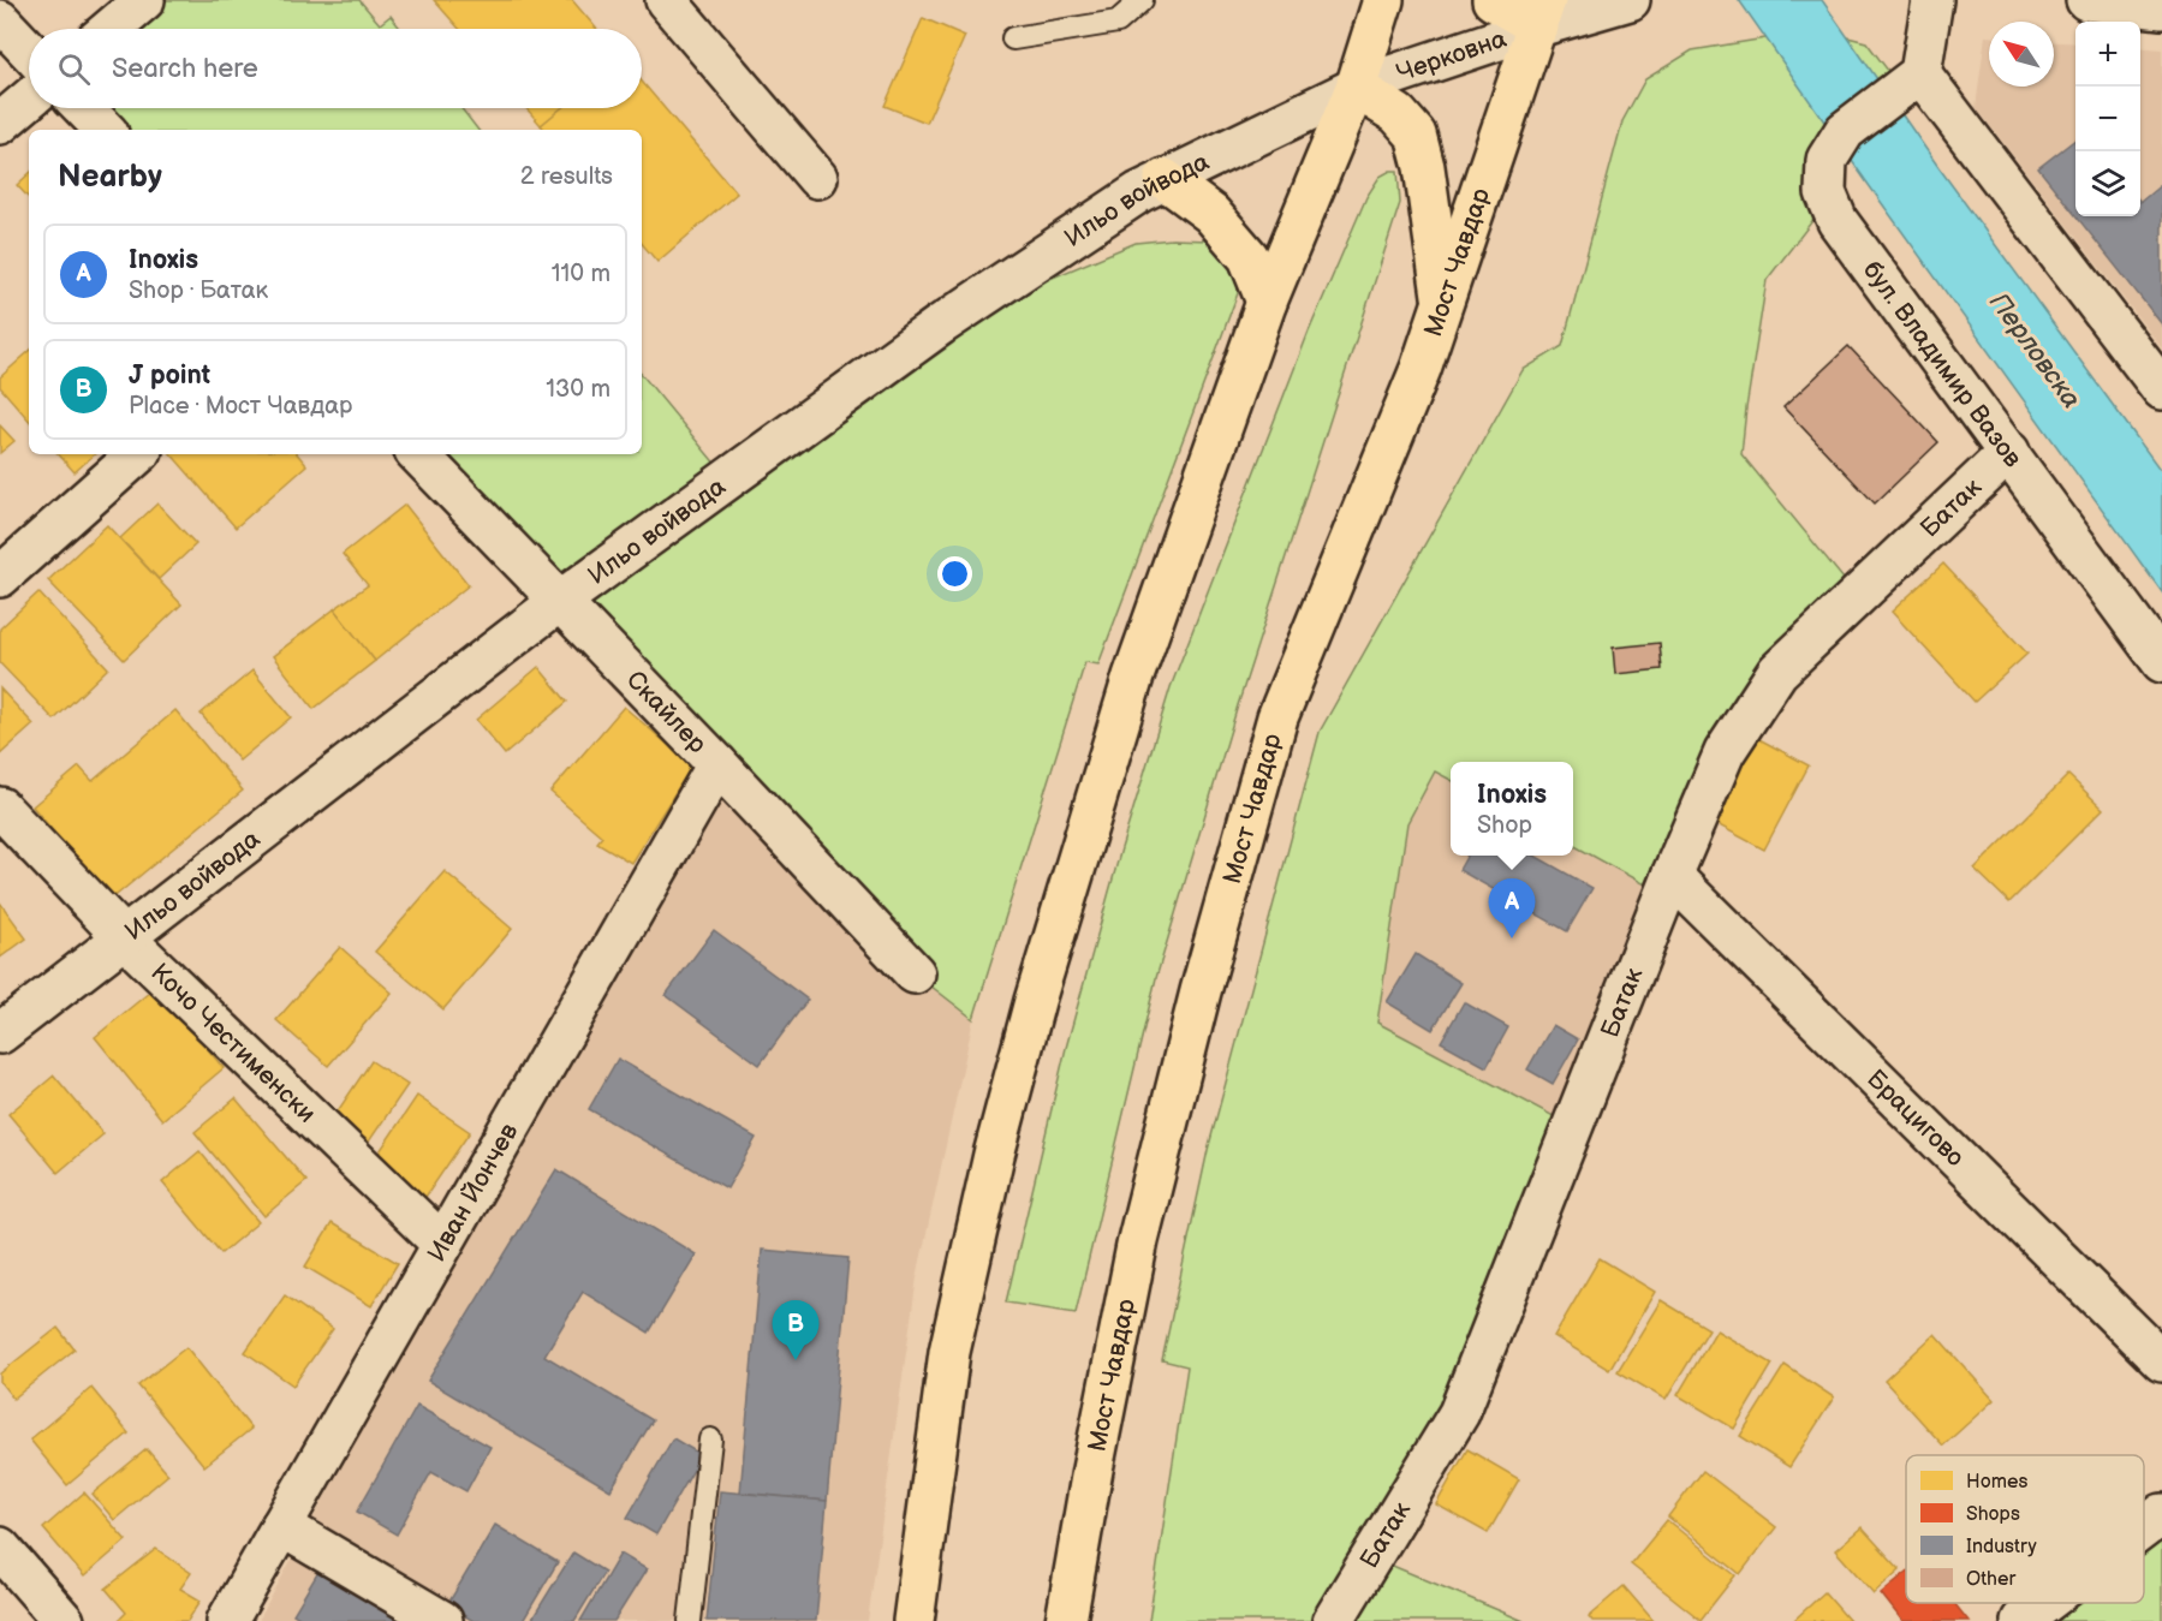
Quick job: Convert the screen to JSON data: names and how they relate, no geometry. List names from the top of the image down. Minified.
{"streets":{"main road":["Мост Чавдар"],"street":["Черковна","Ильо войвода","бул. Владимир Вазов","Батак","Скайлер","Кочо Честименски","Брацигово","Иван Йончев"]},"crossings":[["Черковна","Ильо войвода"],["Черковна","Мост Чавдар"],["Ильо войвода","Скайлер"],["Ильо войвода","Кочо Честименски"],["бул. Владимир Вазов","Батак"],["Батак","Брацигово"],["Скайлер","Иван Йончев"],["Кочо Честименски","Иван Йончев"]],"water":["Перловска"],"legend":["Homes","Shops","Industry","Other"],"north":"top left","page":{"map_buttons":["+","−"],"search":"Search here","heading":["Nearby","2 results"],"list":[{"mark":"A","name":"Inoxis","note":"Shop · Батак","value":"110 m"},{"mark":"B","name":"J point","note":"Place · Мост Чавдар","value":"130 m"}],"popup":["Inoxis","Shop"],"pins":["A","B"]}}
